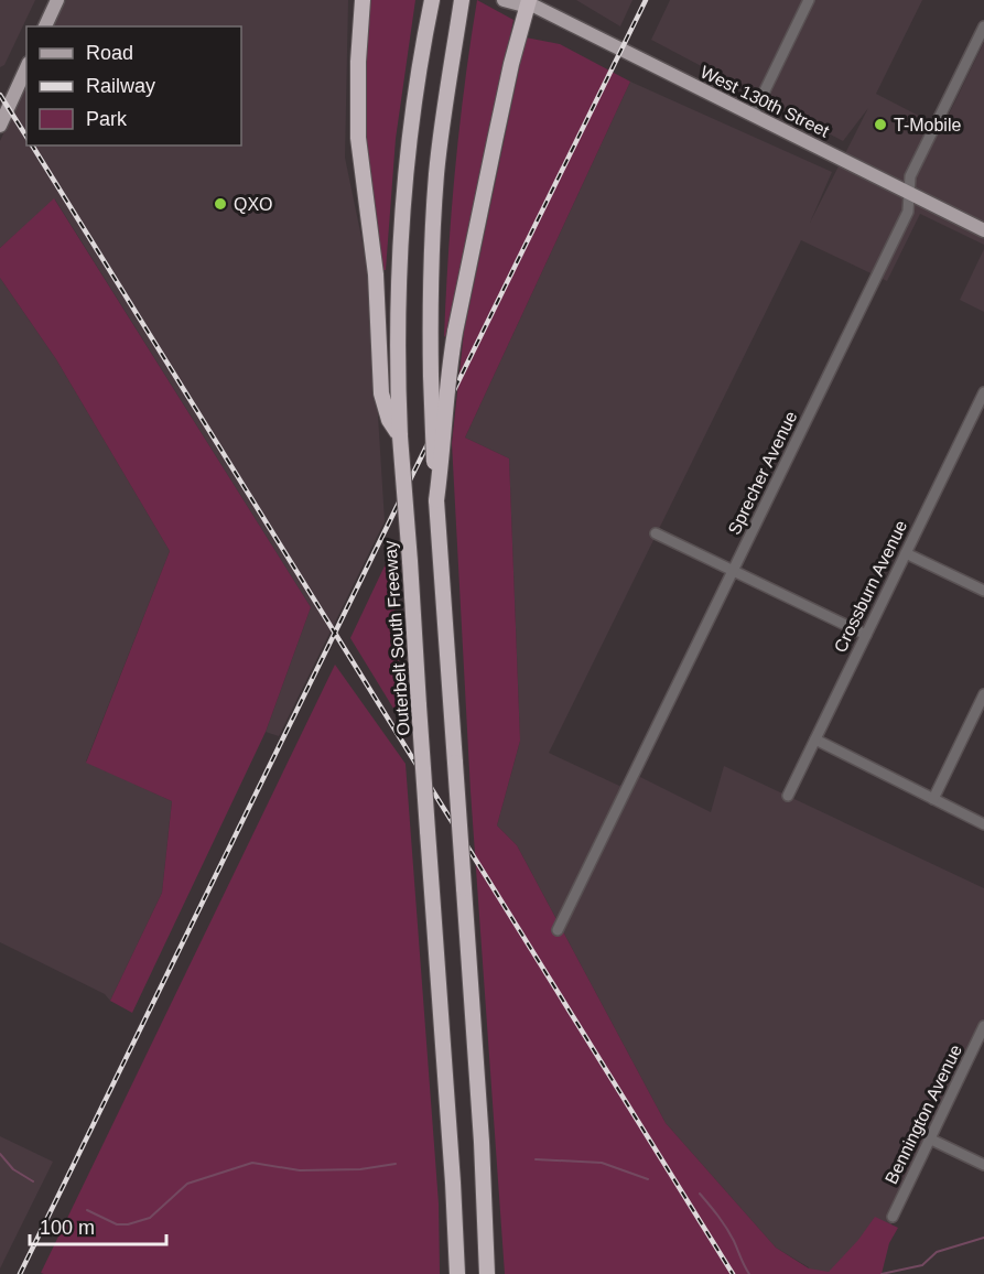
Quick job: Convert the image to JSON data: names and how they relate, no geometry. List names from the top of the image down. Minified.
{"streets":{"highway":["Outerbelt South Freeway"],"main road":["West 130th Street"],"street":["Sprecher Avenue","Crossburn Avenue","Bennington Avenue"]},"crossings":[["West 130th Street","Sprecher Avenue"]],"places":["T-Mobile","QXO"],"legend":["Road","Railway","Park"],"scale_bar":"100 m"}
